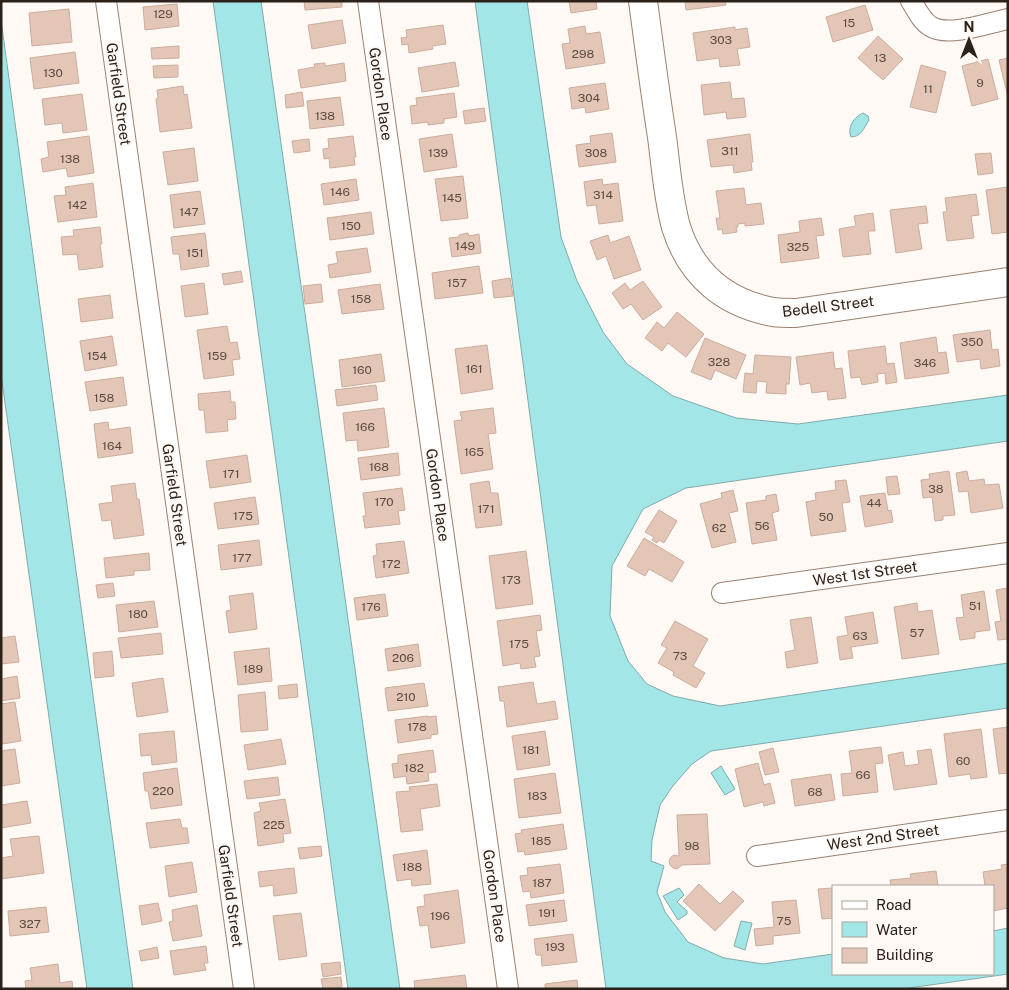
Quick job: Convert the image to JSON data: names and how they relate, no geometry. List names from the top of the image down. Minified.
{"streets":{"street":["Garfield Street","Gordon Place","Bedell Street","West 1st Street","West 2nd Street"]},"house_numbers":["129","15","303","298","13","130","9","11","304","138","311","139","308","138","146","314","145","142","147","150","149","325","151","157","158","350","154","159","328","346","161","160","158","166","164","165","168","171","38","170","44","171","175","50","56","62","177","172","173","51","176","180","57","63","175","73","206","189","210","178","181","60","182","66","220","68","183","225","185","98","188","187","191","196","75","327","193"],"legend":["Road","Water","Building"],"north":"top"}
